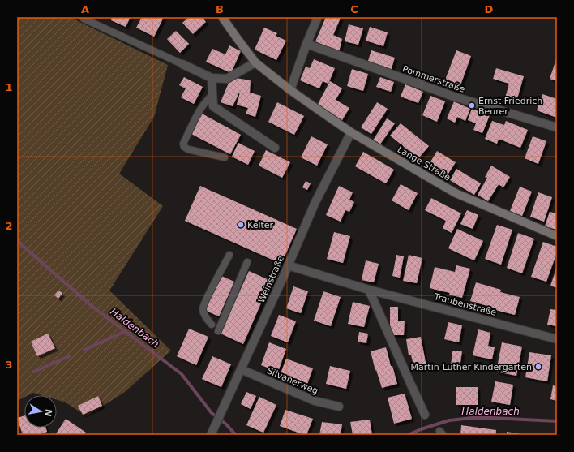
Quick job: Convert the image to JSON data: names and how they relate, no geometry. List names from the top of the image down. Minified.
{"streets":{"main road":["Lange Straße"],"street":["Pommerstraße","Weinstraße","Traubenstraße","Silvanerweg"]},"crossings":[["Lange Straße","Weinstraße"],["Weinstraße","Traubenstraße"],["Weinstraße","Silvanerweg"]],"water":["Haldenbach"],"places":["Ernst Friedrich Beurer","Kelter","Martin-Luther-Kindergarten"],"north":"right","grid":{"columns":["A","B","C","D"],"rows":["1","2","3"]}}
